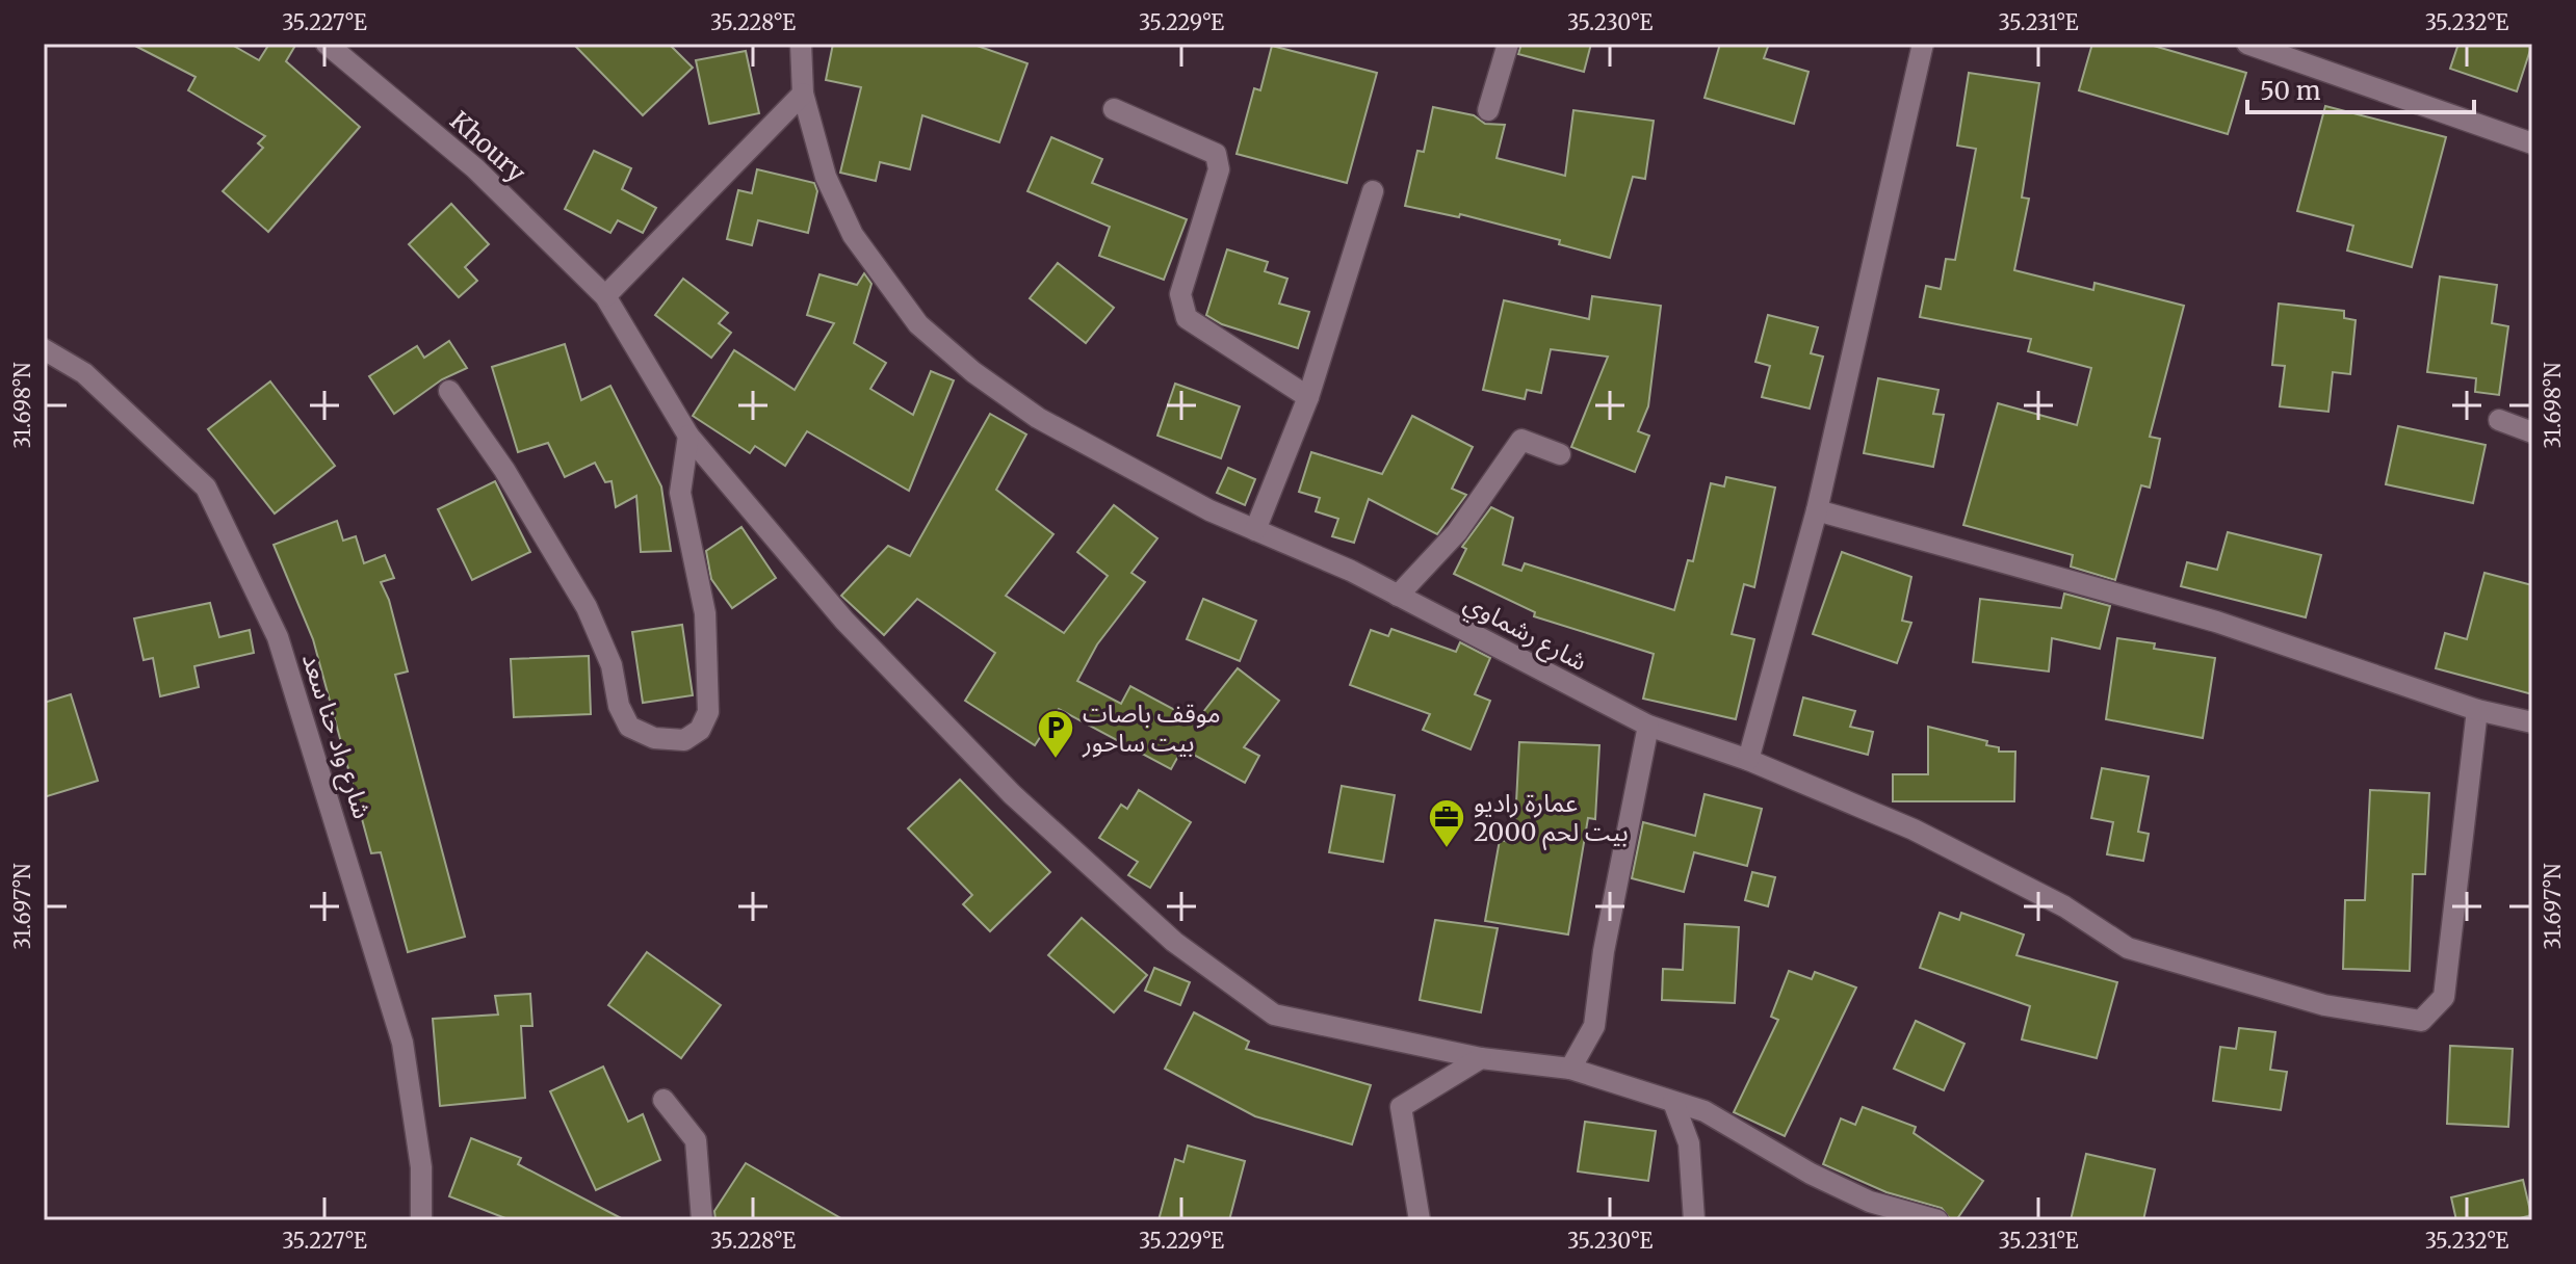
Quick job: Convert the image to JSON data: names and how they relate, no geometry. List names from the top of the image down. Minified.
{"streets":{"street":["Khoury","شارع رشماوي","شارع واد حنا سعد"]},"places":{"parking":["موقف باصات بيت ساحور"],"office":["عمارة راديو بيت لحم 2000"]},"scale_bar":"50 m","coordinates":["35.227°E","35.228°E","35.229°E","35.230°E","35.231°E","35.232°E","31.698°N","31.697°N"]}
